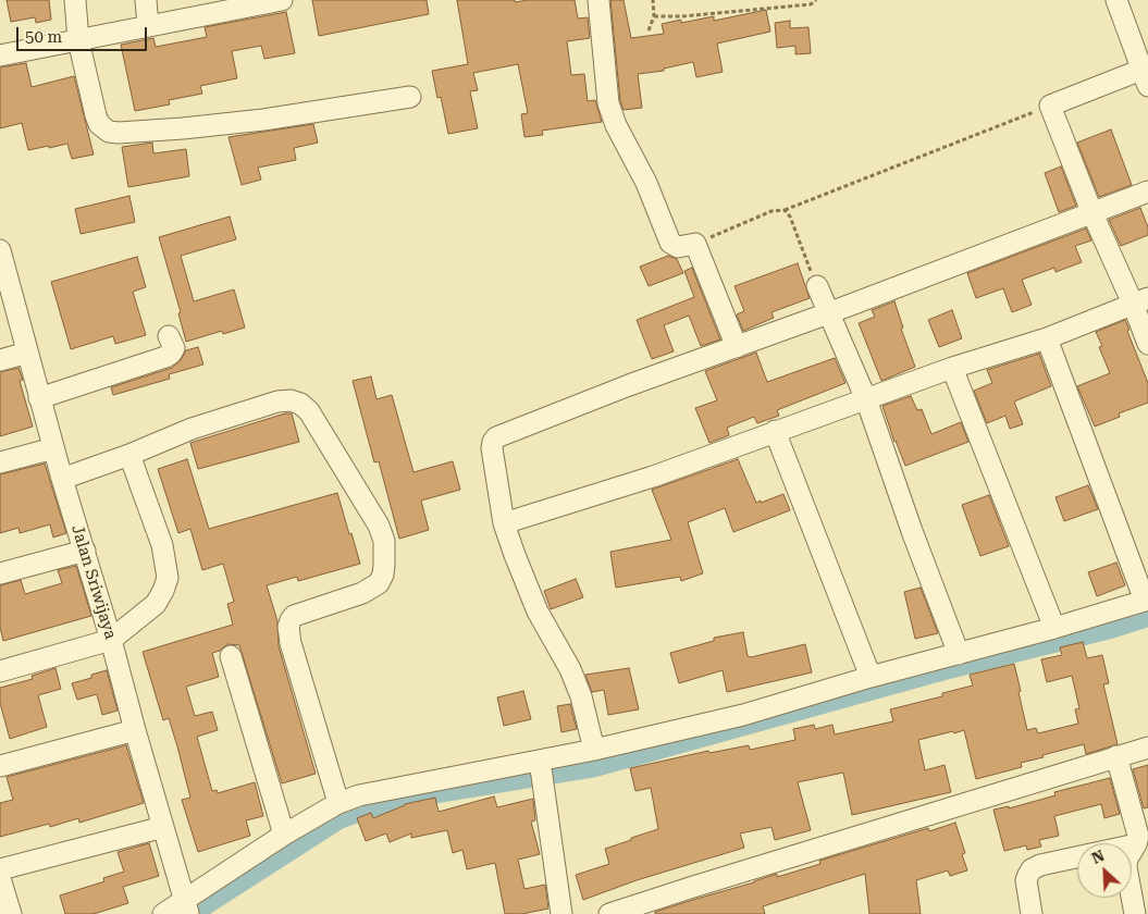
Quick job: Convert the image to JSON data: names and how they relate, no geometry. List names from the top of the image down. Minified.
{"streets":{"street":["Jalan Sriwijaya"]},"scale_bar":"50 m","north":"top left"}
